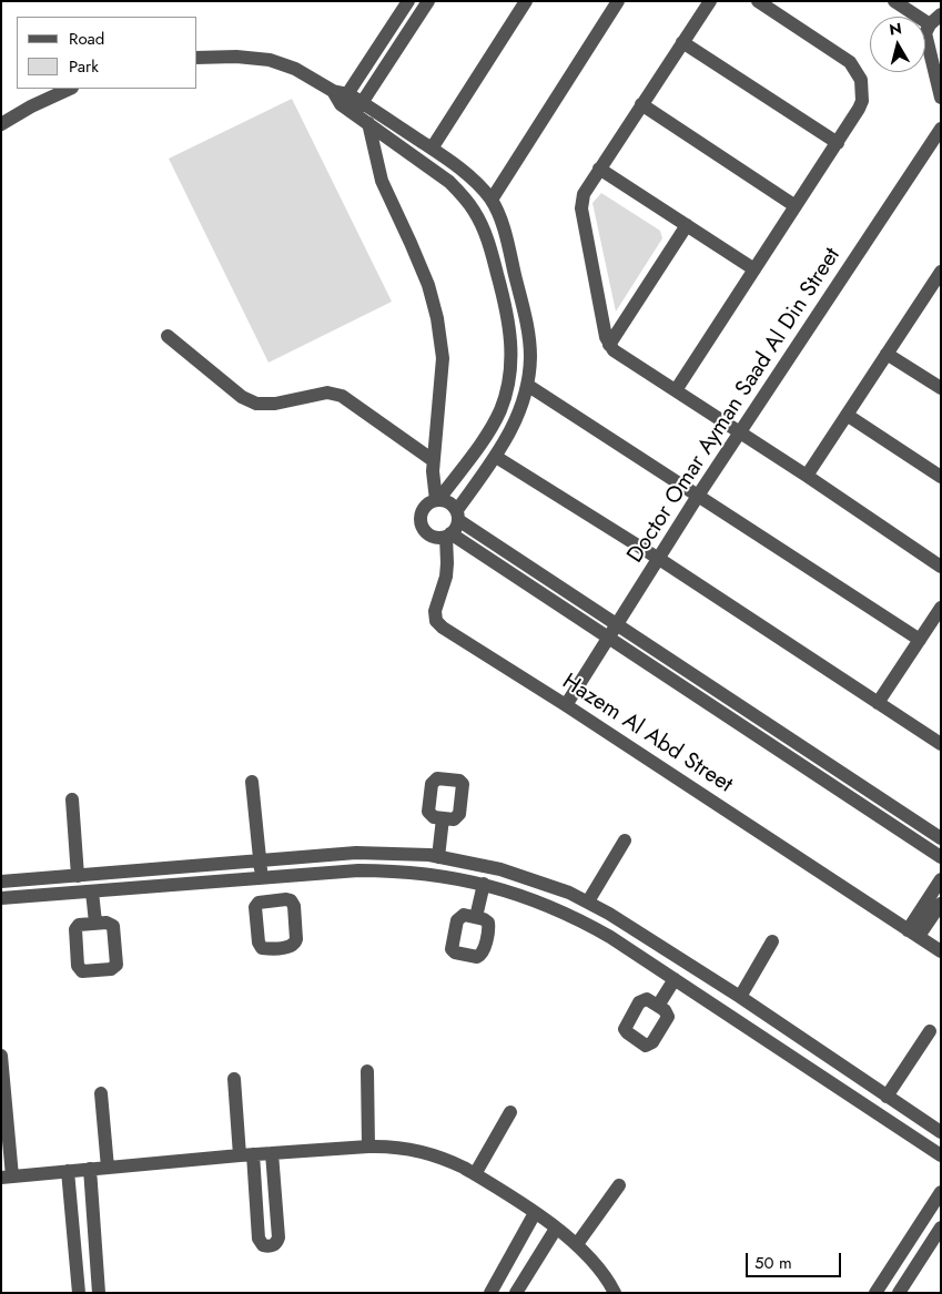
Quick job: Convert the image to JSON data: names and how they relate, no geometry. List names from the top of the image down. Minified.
{"streets":{"street":["Doctor Omar Ayman Saad Al Din Street","Hazem Al Abd Street"]},"crossings":[["Doctor Omar Ayman Saad Al Din Street","Hazem Al Abd Street"]],"legend":["Road","Park"],"scale_bar":"50 m","north":"top"}
